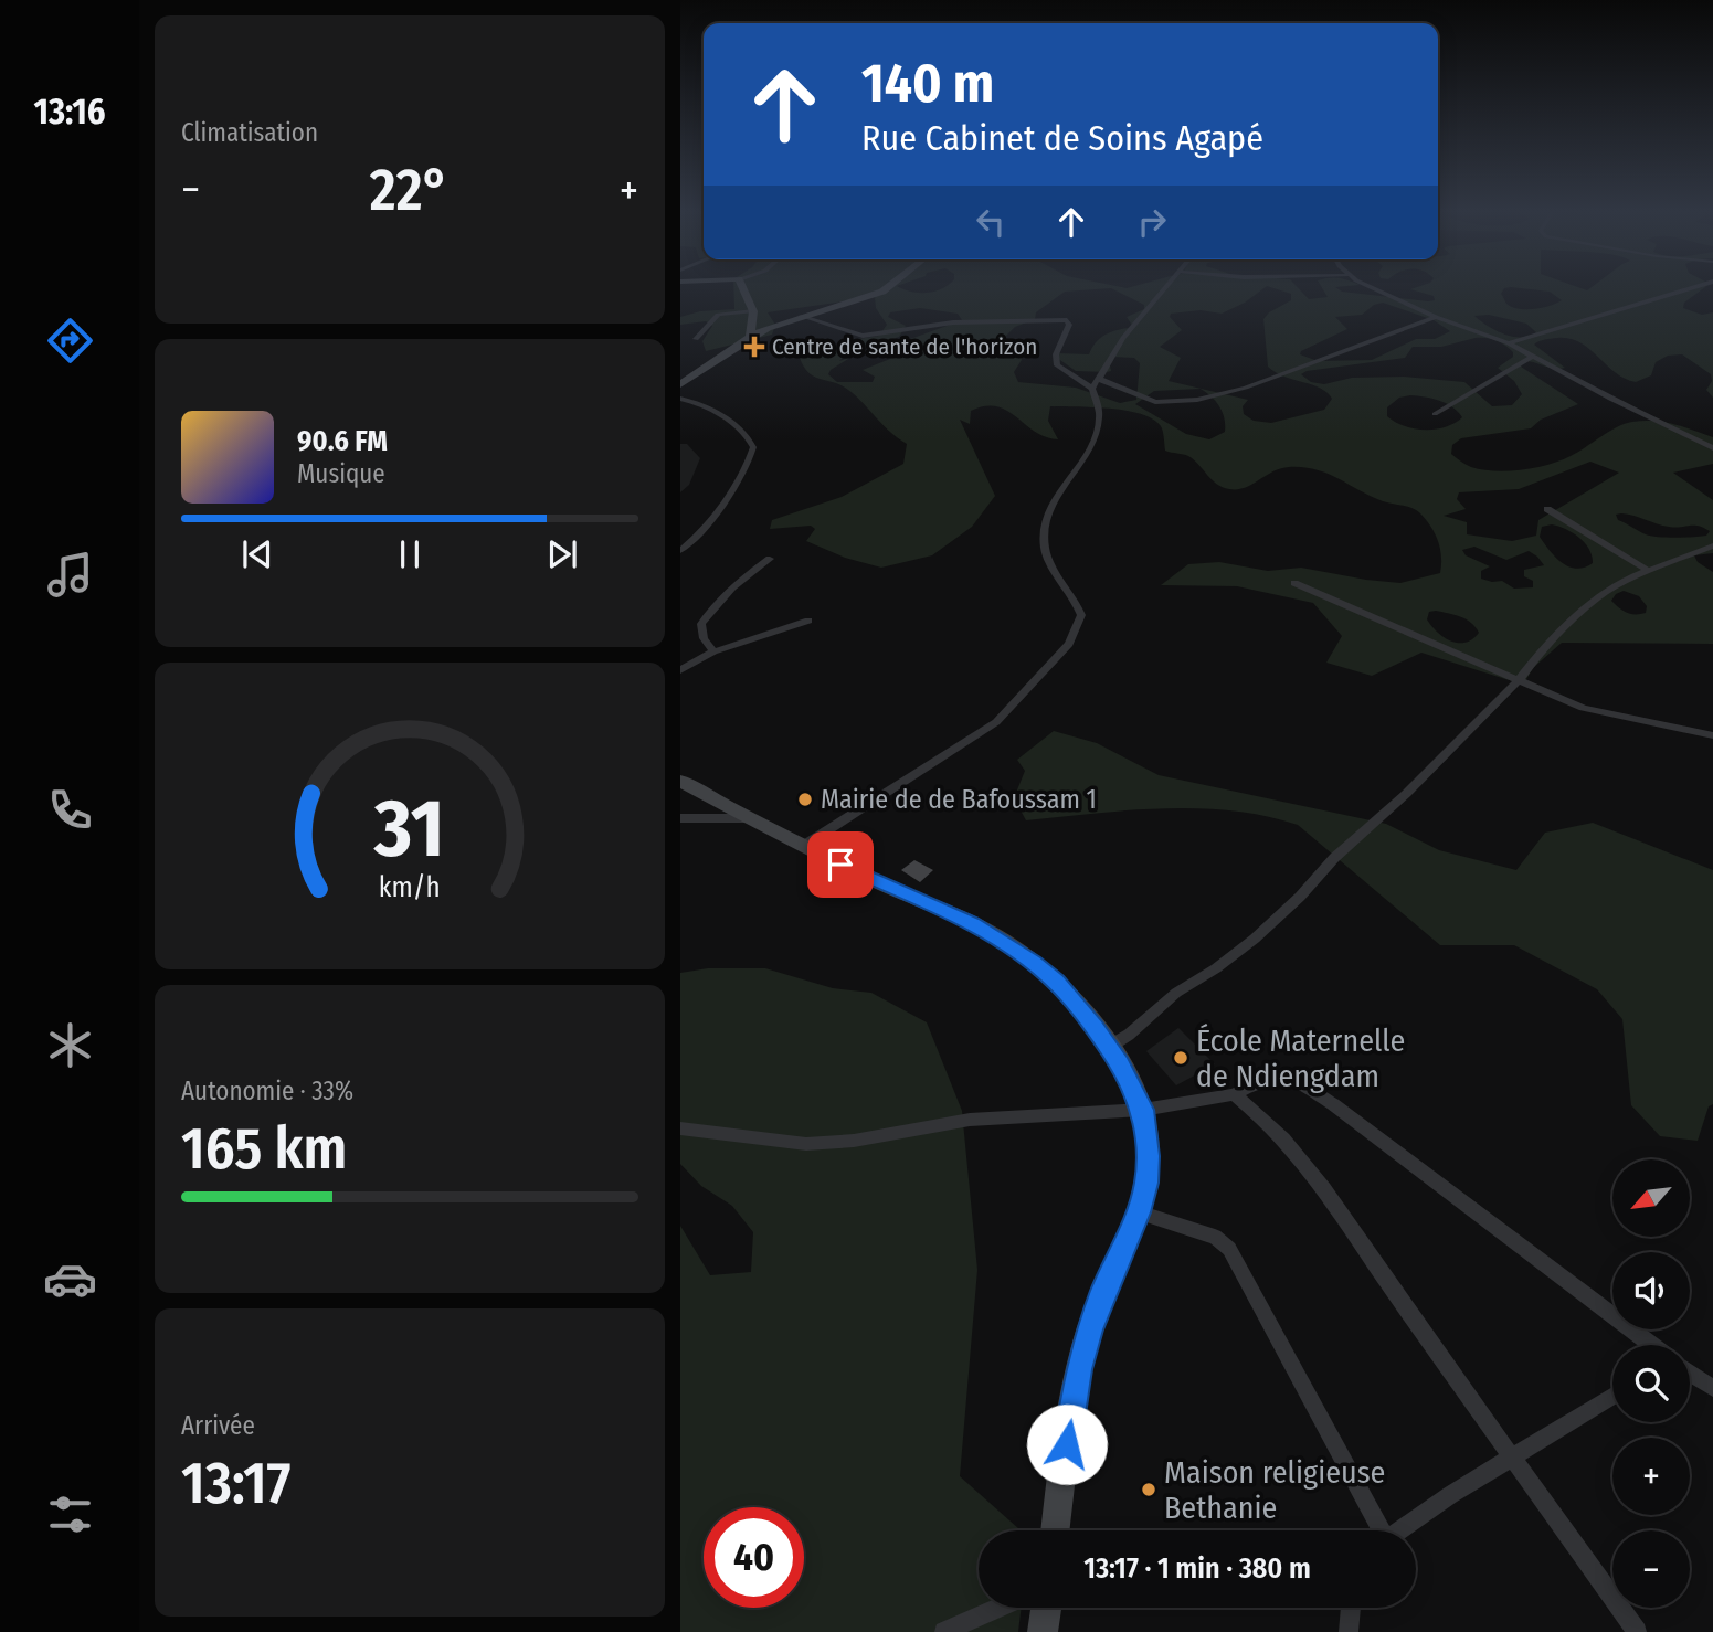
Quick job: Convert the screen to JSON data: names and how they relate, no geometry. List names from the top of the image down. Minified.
{"places":{"health":["Centre de sante de l'horizon"],"other":["Mairie de de Bafoussam 1","École Maternelle de Ndiengdam","Maison religieuse Bethanie"]},"north":"bottom left","page":{"tabs":"13:16","tile":["Climatisation",["Autonomie · 33%","165 km"],["Arrivée","13:17"]],"turn":["140 m","Rue Cabinet de Soins Agapé"],"heat":["−","22°","+"],"song":["90.6 FM","Musique"],"map_buttons":["+","−"],"limit":"40","trip":"13:17 · 1 min · 380 m","gauge":["31","km/h"]}}
